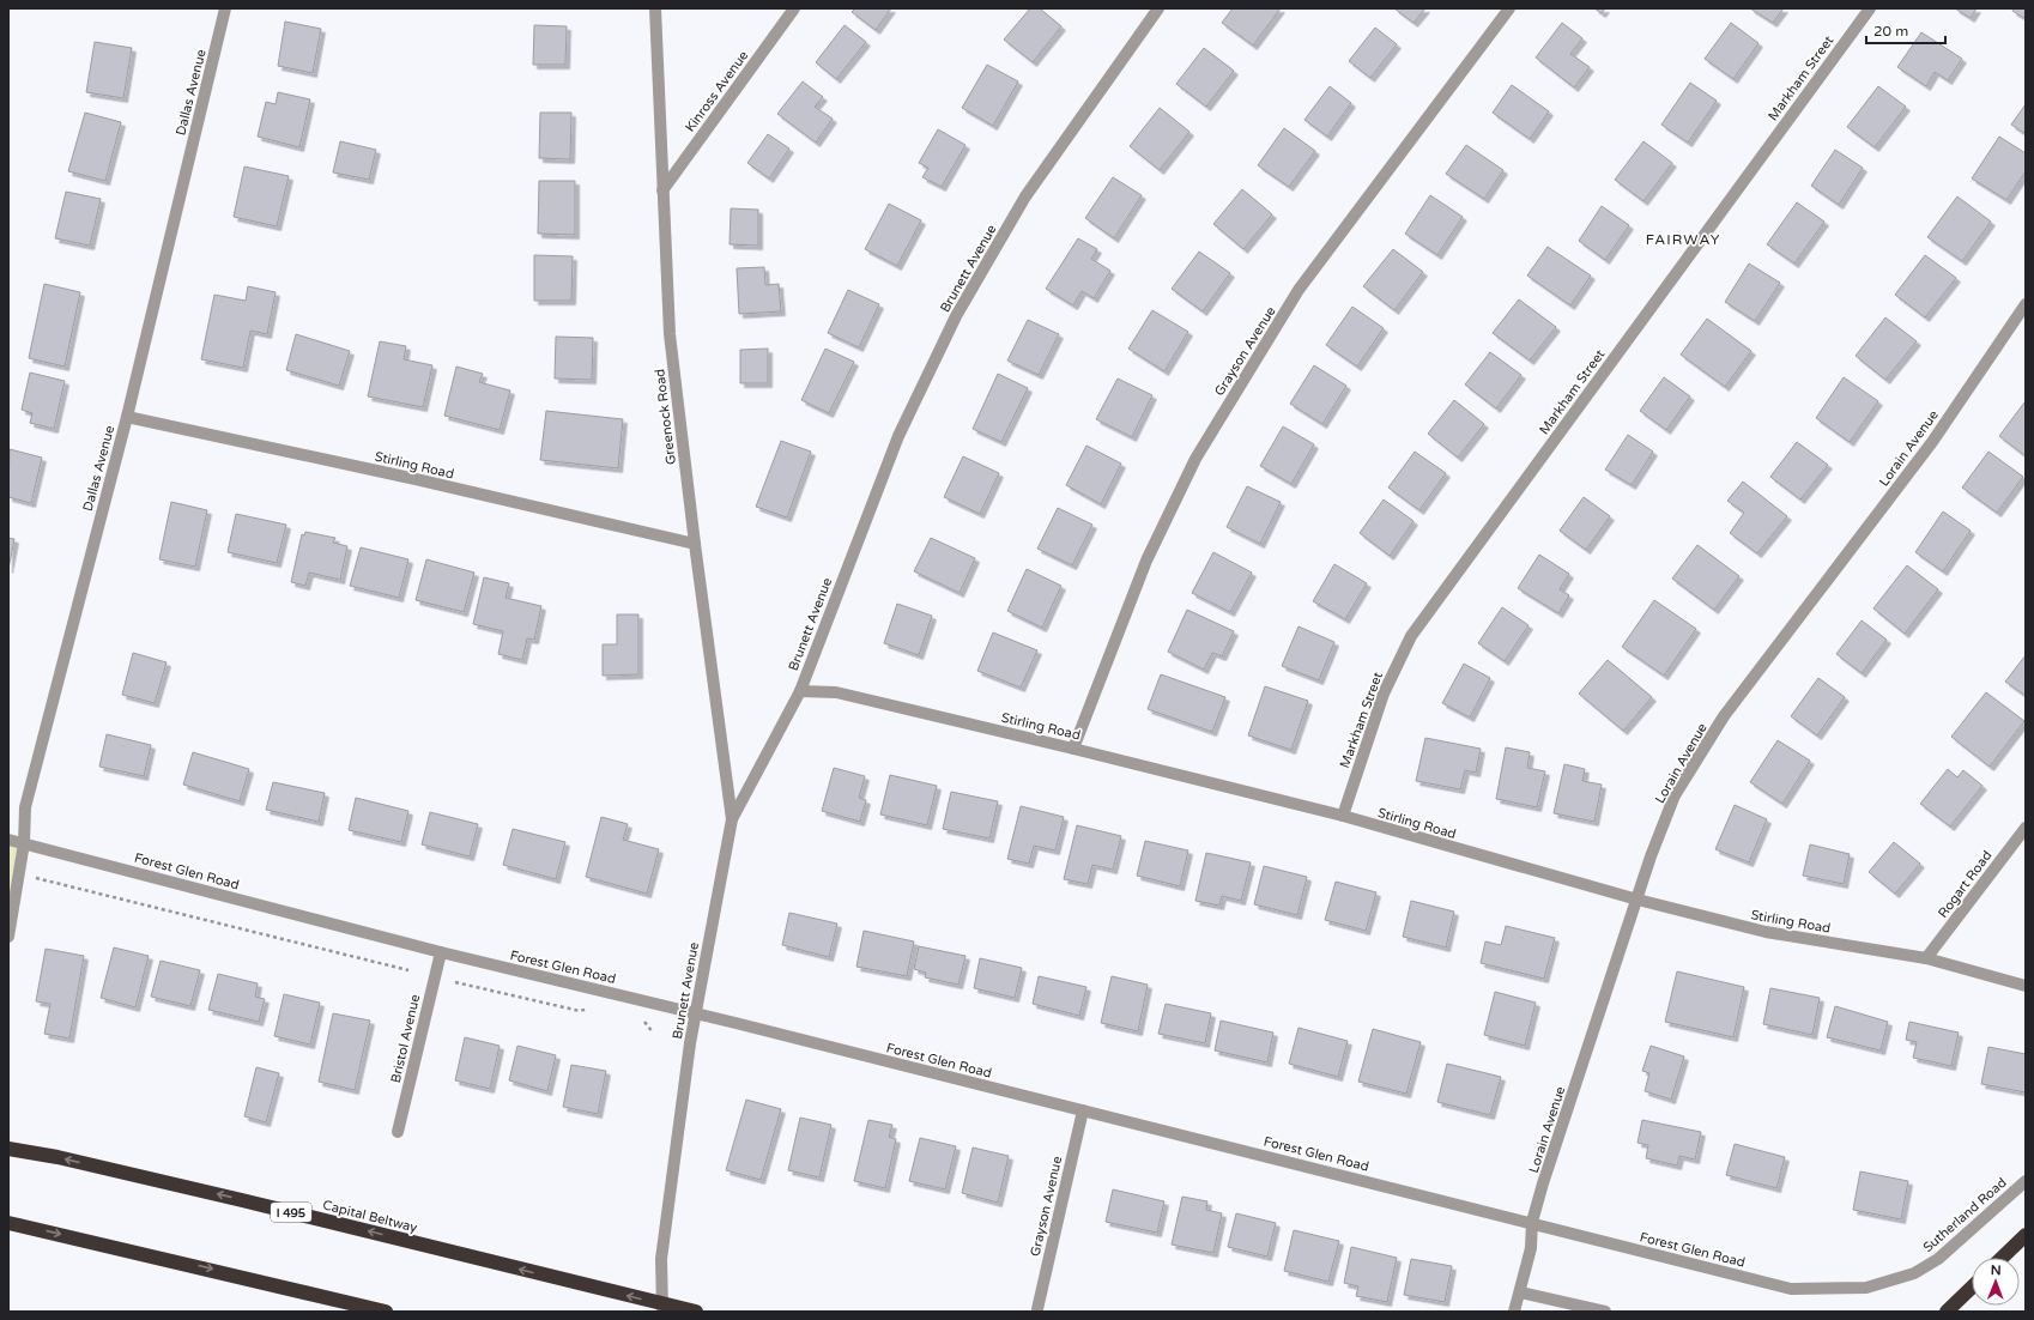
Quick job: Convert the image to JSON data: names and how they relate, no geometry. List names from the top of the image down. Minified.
{"streets":{"highway":["I 495","Capital Beltway"],"street":["Markham Street","Kinross Avenue","Dallas Avenue","Brunett Avenue","Grayson Avenue","Greenock Road","Lorain Avenue","Stirling Road","Forest Glen Road","Rogart Road","Bristol Avenue","Sutherland Road"]},"crossings":[["Markham Street","Stirling Road"],["Kinross Avenue","Greenock Road"],["Dallas Avenue","Stirling Road"],["Dallas Avenue","Forest Glen Road"],["Brunett Avenue","Greenock Road"],["Brunett Avenue","Stirling Road"],["Brunett Avenue","Forest Glen Road"],["Grayson Avenue","Stirling Road"],["Grayson Avenue","Forest Glen Road"],["Greenock Road","Stirling Road"],["Lorain Avenue","Stirling Road"],["Lorain Avenue","Forest Glen Road"],["Stirling Road","Rogart Road"],["Forest Glen Road","Bristol Avenue"],["Forest Glen Road","Sutherland Road"]],"districts":["FAIRWAY"],"scale_bar":"20 m","north":"top"}
